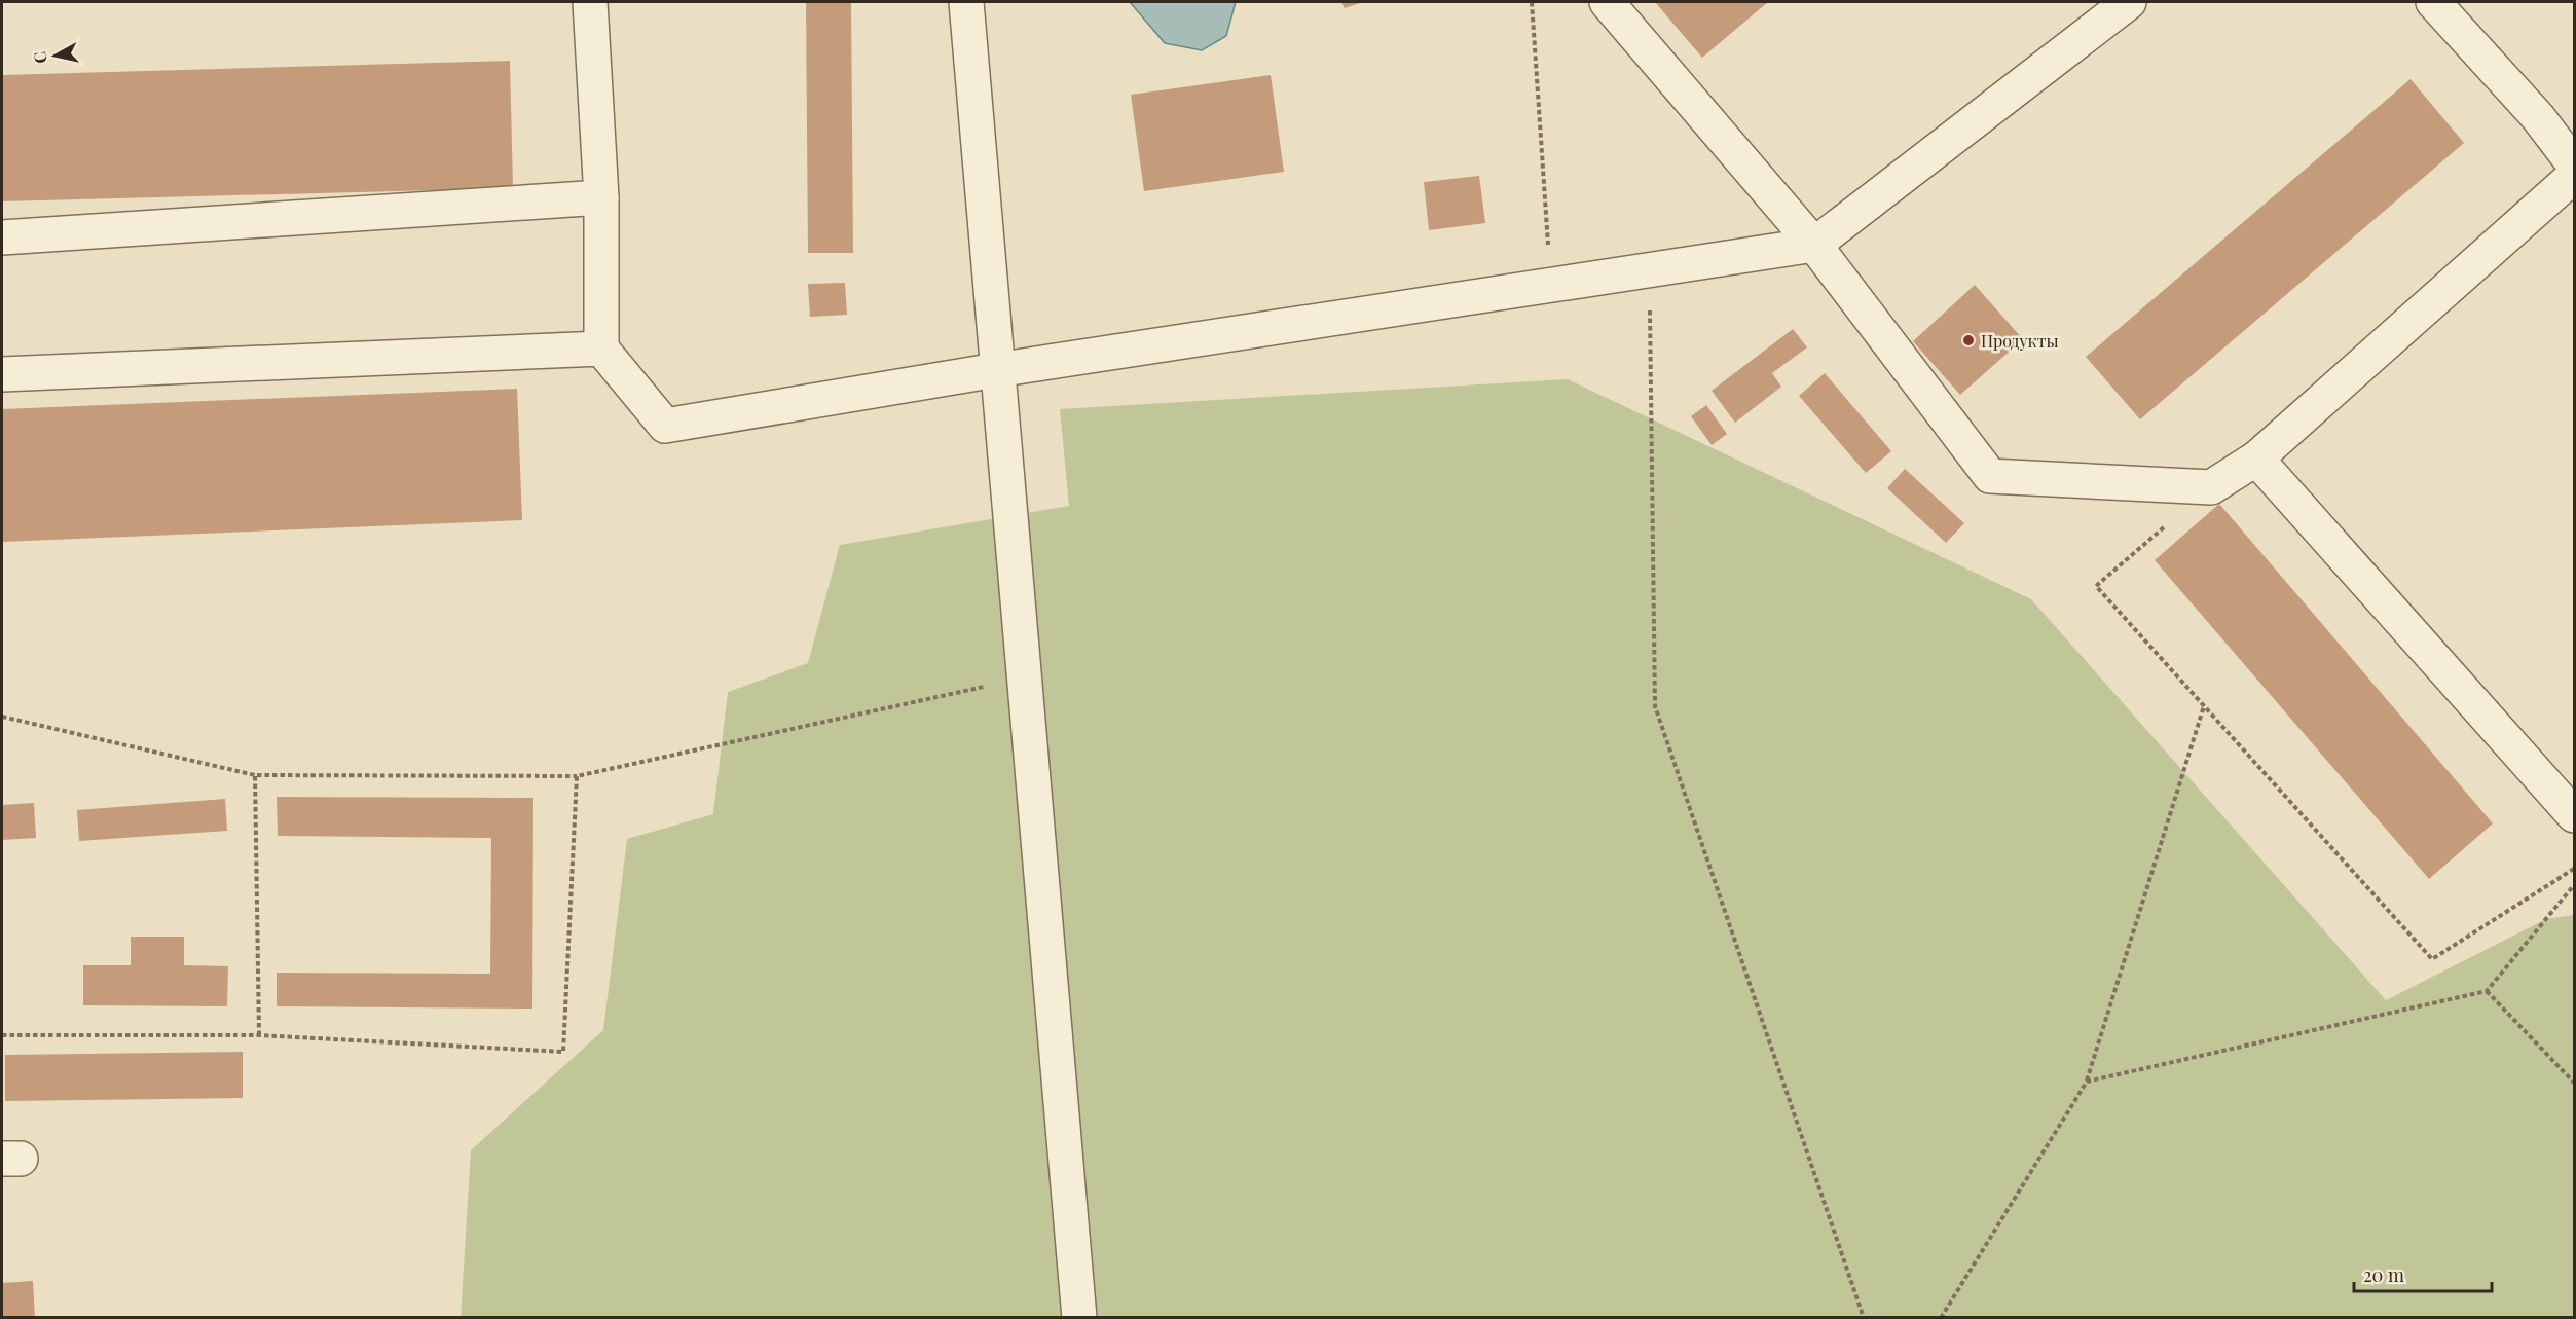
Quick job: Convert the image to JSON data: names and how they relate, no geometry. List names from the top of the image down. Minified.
{"places":["Продукты"],"scale_bar":"20 m","north":"left"}
